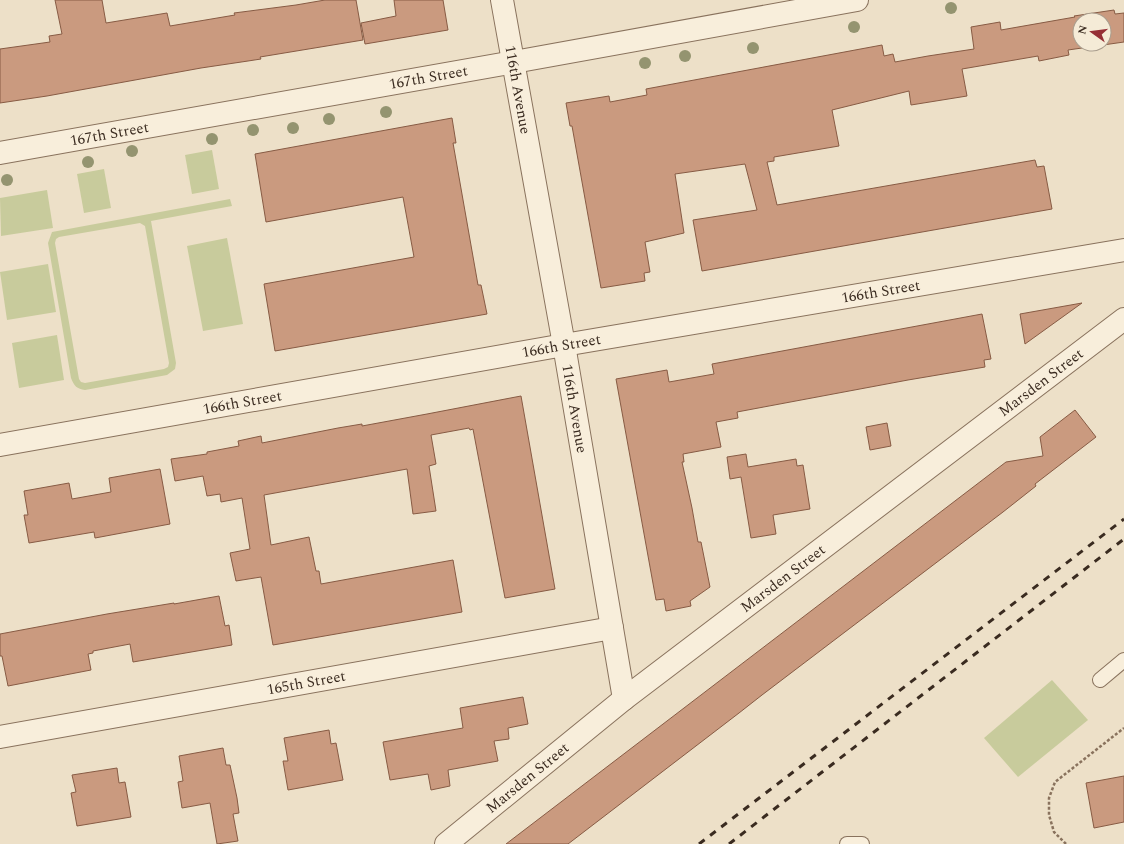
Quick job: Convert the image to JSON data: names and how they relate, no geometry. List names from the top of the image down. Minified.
{"streets":{"street":["167th Street","116th Avenue","166th Street","Marsden Street","165th Street"]},"crossings":[["167th Street","116th Avenue"],["116th Avenue","166th Street"],["116th Avenue","Marsden Street"],["116th Avenue","165th Street"]],"north":"left"}
